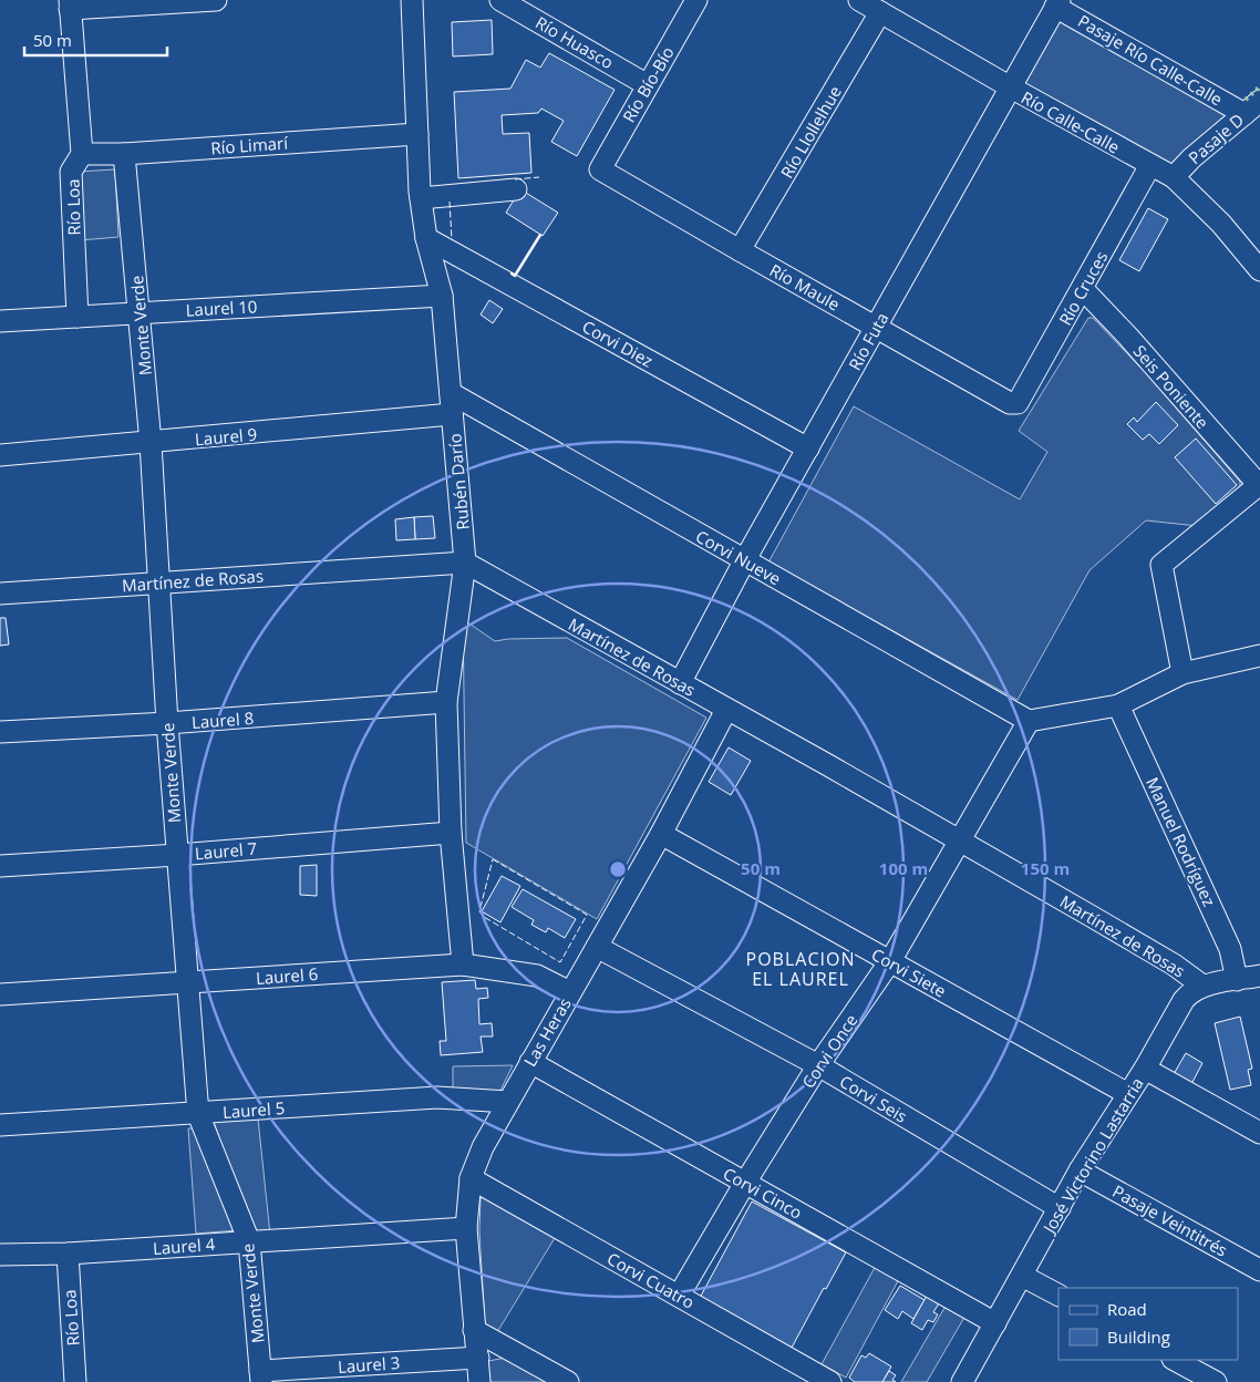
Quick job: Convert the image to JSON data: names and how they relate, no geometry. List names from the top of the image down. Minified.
{"streets":{"street":["Río Huasco","Pasaje Río Calle-Calle","Río Bío-Bío","Río Calle-Calle","Río Llollelhue","Pasaje D","Río Limarí","Río Loa","Río Maule","Río Cruces","Laurel 10","Monte Verde","Río Futa","Corvi Diez","Seis Poniente","Laurel 9","Rubén Darío","Corvi Nueve","Martínez de Rosas","Laurel 8","Manuel Rodríguez","Laurel 7","Corvi Siete","Laurel 6","Las Heras","Corvi Once","Corvi Seis","Laurel 5","José Victorino Lastarria","Corvi Cinco","Pasaje Veintitrés","Laurel 4","Corvi Cuatro","Laurel 3"]},"crossings":[["Río Huasco","Río Bío-Bío"],["Pasaje Río Calle-Calle","Pasaje D"],["Pasaje Río Calle-Calle","Río Futa"],["Río Bío-Bío","Río Maule"],["Río Calle-Calle","Río Llollelhue"],["Río Calle-Calle","Pasaje D"],["Río Calle-Calle","Río Cruces"],["Río Calle-Calle","Río Futa"],["Río Llollelhue","Río Maule"],["Río Limarí","Río Loa"],["Río Limarí","Monte Verde"],["Río Limarí","Rubén Darío"],["Río Loa","Laurel 10"],["Río Loa","Laurel 4"],["Río Maule","Río Cruces"],["Río Maule","Río Futa"],["Río Cruces","Seis Poniente"],["Laurel 10","Monte Verde"],["Laurel 10","Rubén Darío"],["Monte Verde","Laurel 9"],["Monte Verde","Martínez de Rosas"],["Monte Verde","Laurel 8"],["Monte Verde","Laurel 7"],["Monte Verde","Laurel 6"],["Monte Verde","Laurel 5"],["Monte Verde","Laurel 4"],["Monte Verde","Laurel 3"],["Río Futa","Corvi Diez"],["Río Futa","Corvi Nueve"],["Río Futa","Martínez de Rosas"],["Corvi Diez","Rubén Darío"],["Laurel 9","Rubén Darío"],["Rubén Darío","Corvi Nueve"],["Rubén Darío","Martínez de Rosas"],["Rubén Darío","Laurel 8"],["Rubén Darío","Laurel 7"],["Rubén Darío","Laurel 6"],["Corvi Nueve","Corvi Once"],["Martínez de Rosas","Las Heras"],["Martínez de Rosas","Corvi Once"],["Martínez de Rosas","José Victorino Lastarria"],["Corvi Siete","Las Heras"],["Corvi Siete","Corvi Once"],["Corvi Siete","José Victorino Lastarria"],["Laurel 6","Las Heras"],["Las Heras","Corvi Seis"],["Las Heras","Laurel 5"],["Las Heras","Corvi Cinco"],["Las Heras","Laurel 4"],["Las Heras","Corvi Cuatro"],["Las Heras","Laurel 3"],["Corvi Once","Corvi Seis"],["Corvi Once","Corvi Cinco"],["Corvi Once","Corvi Cuatro"],["Corvi Seis","José Victorino Lastarria"],["José Victorino Lastarria","Corvi Cinco"],["José Victorino Lastarria","Pasaje Veintitrés"]],"districts":["POBLACION EL LAUREL"],"legend":["Road","Building"],"scale_bar":"50 m","rings":["50 m","100 m","150 m"]}
